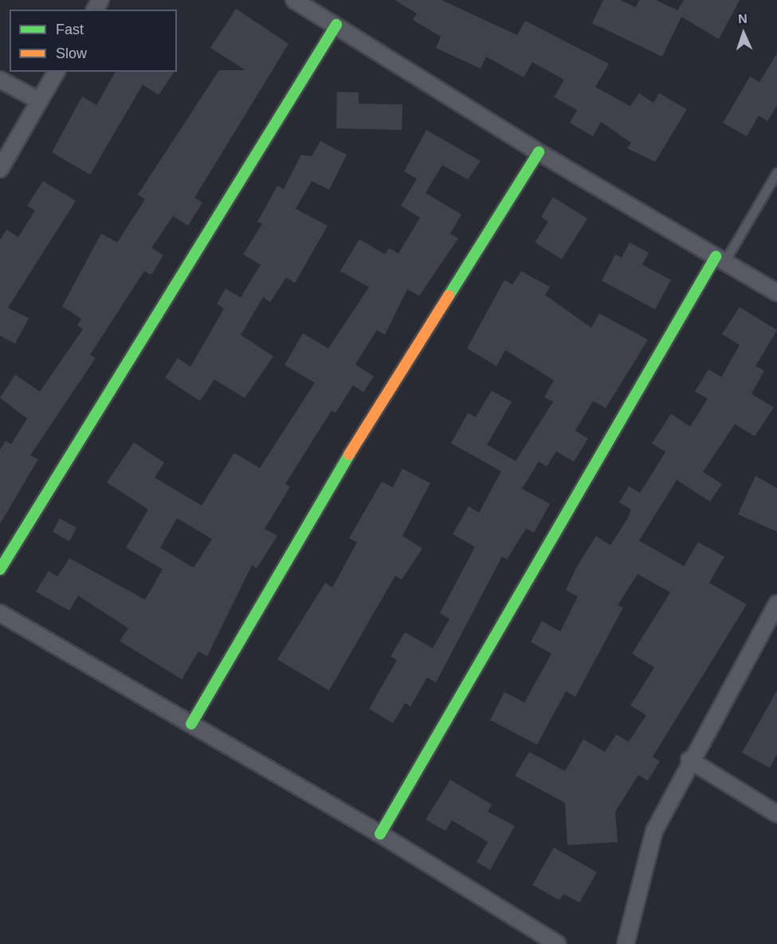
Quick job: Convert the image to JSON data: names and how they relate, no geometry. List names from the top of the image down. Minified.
{"legend":["Fast","Slow"],"north":"top"}
